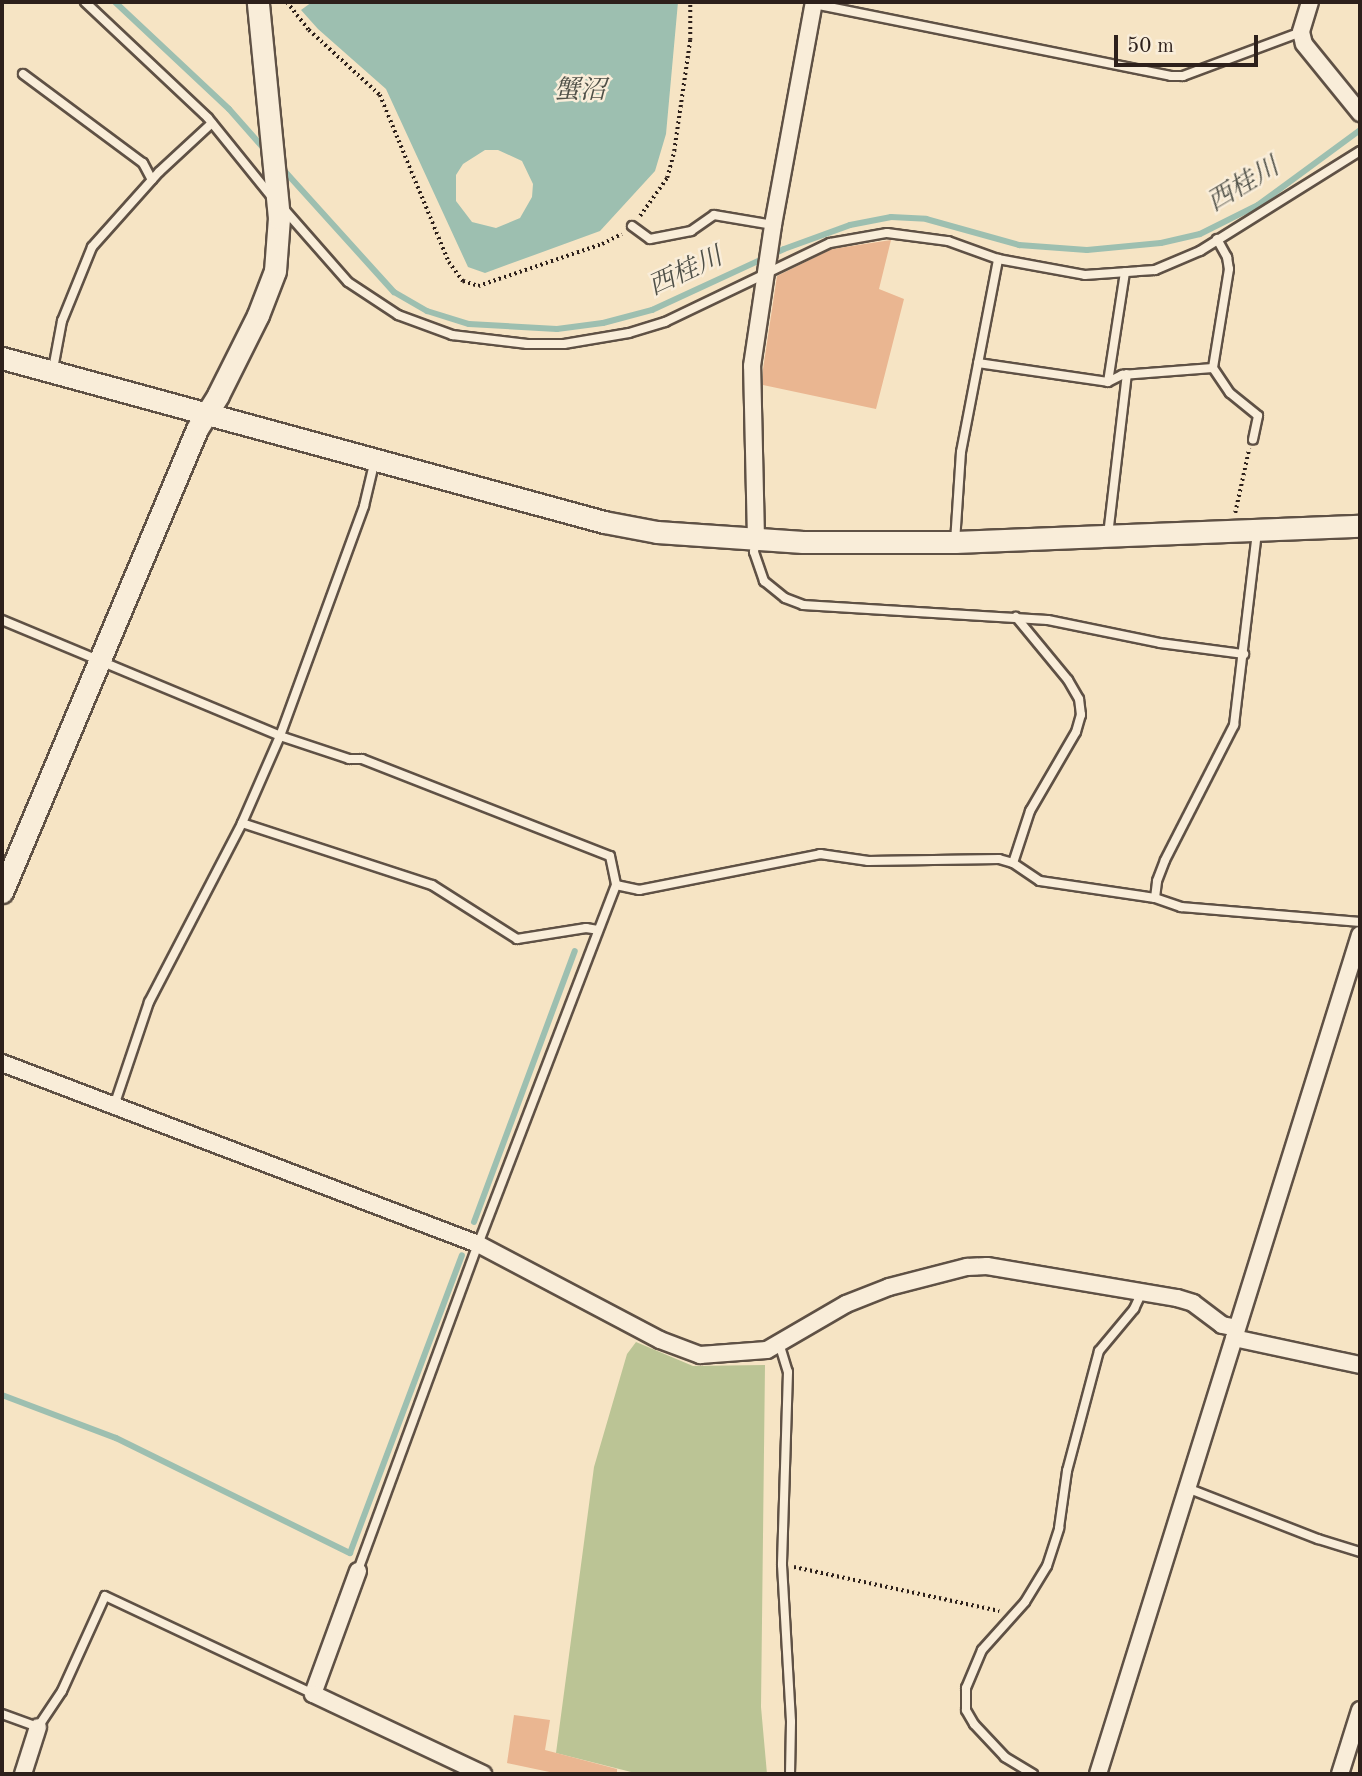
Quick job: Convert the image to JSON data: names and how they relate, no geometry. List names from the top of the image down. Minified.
{"water":["蟹沼","西桂川"],"scale_bar":"50 m"}
